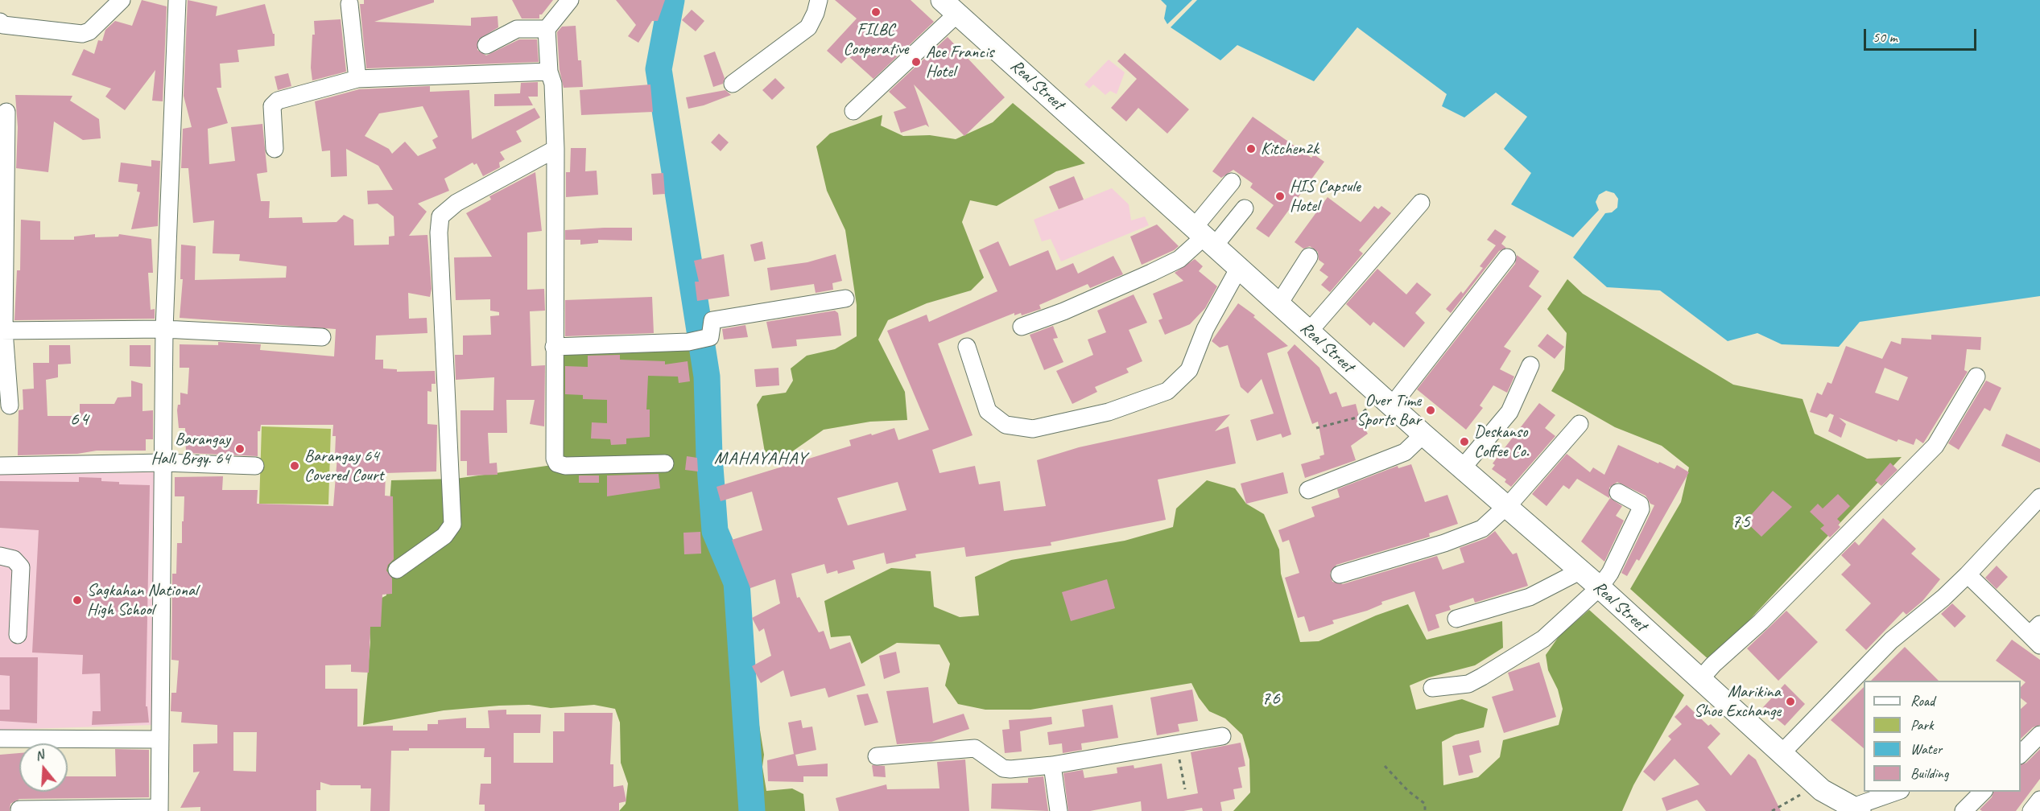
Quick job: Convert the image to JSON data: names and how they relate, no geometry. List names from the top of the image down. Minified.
{"streets":{"main road":["Real Street"]},"districts":["64","MAHAYAHAY","75","76"],"places":["FILBC Cooperative","Ace Francis Hotel","Kitchen2k","HIS Capsule Hotel","Over Time Sports Bar","Deskanso Coffee Co.","Barangay Hall, Brgy. 64","Barangay 64 Covered Court","Sagkahan National High School","Marikina Shoe Exchange"],"legend":["Road","Park","Water","Building"],"scale_bar":"50 m","north":"top"}
